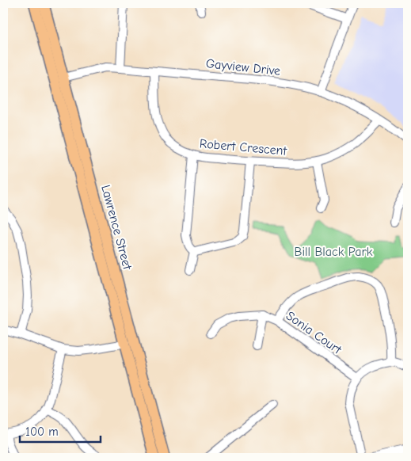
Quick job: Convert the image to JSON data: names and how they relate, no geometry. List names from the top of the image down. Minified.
{"streets":{"main road":["Lawrence Street"],"street":["Gayview Drive","Robert Crescent","Sonia Court"]},"crossings":[["Gayview Drive","Robert Crescent"],["Gayview Drive","Lawrence Street"]],"parks":["Bill Black Park"],"scale_bar":"100 m"}
